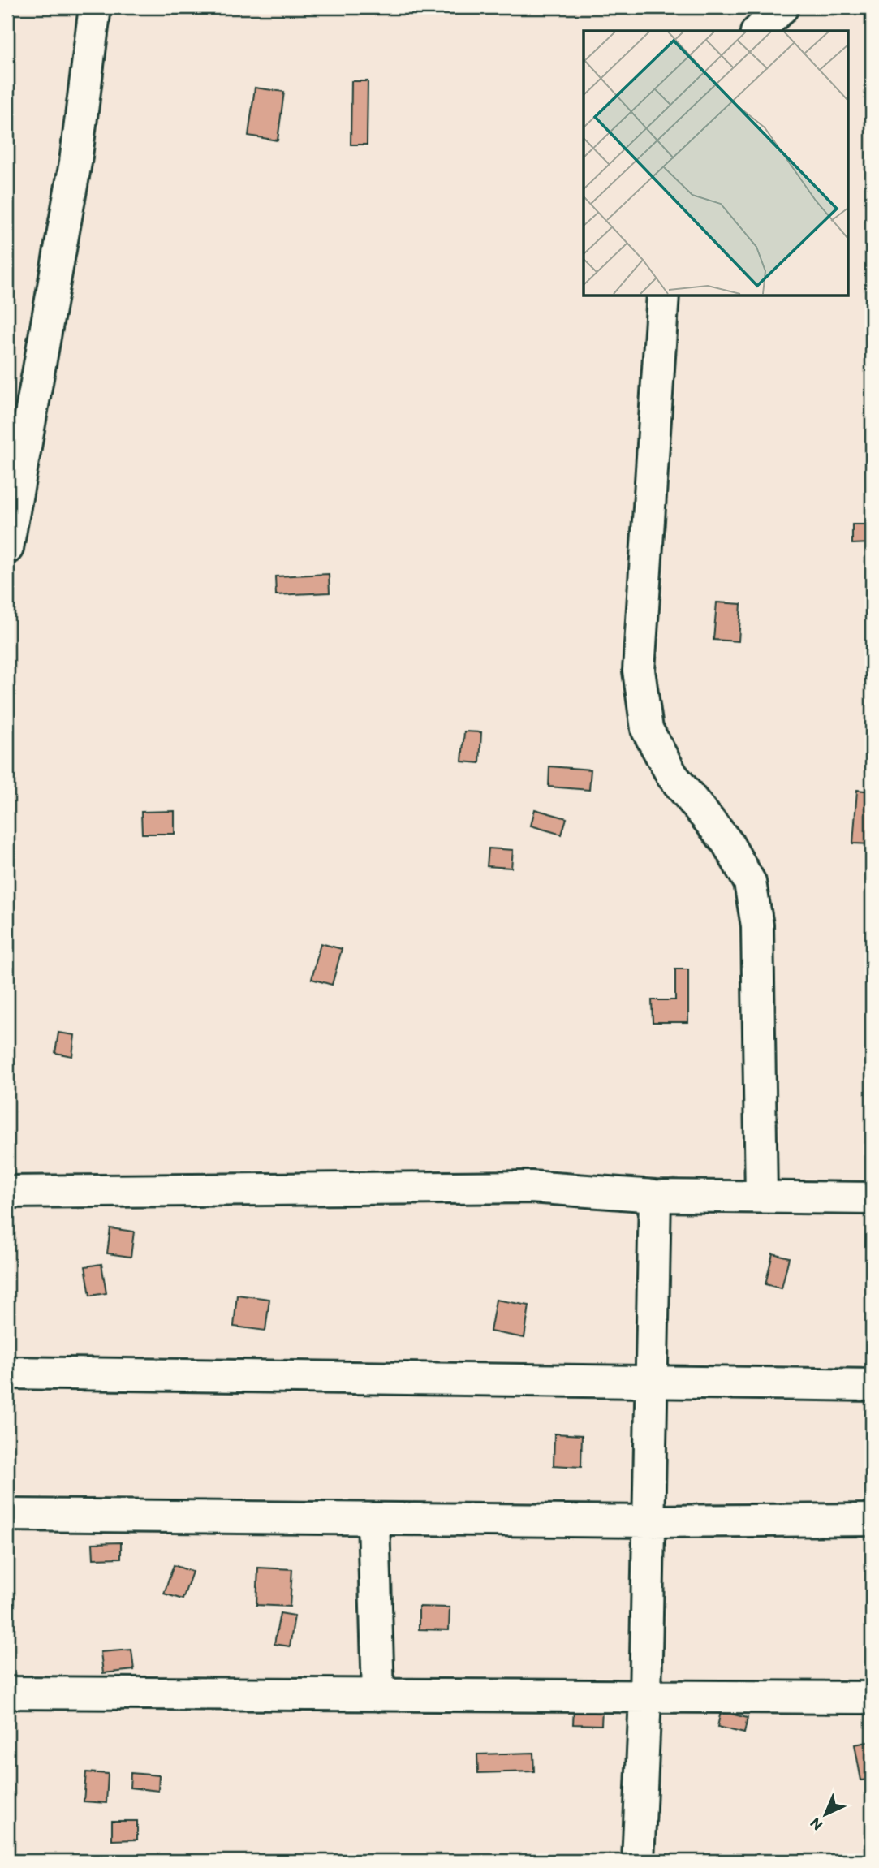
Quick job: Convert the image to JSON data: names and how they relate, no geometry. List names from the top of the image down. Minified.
{"north":"bottom left"}
